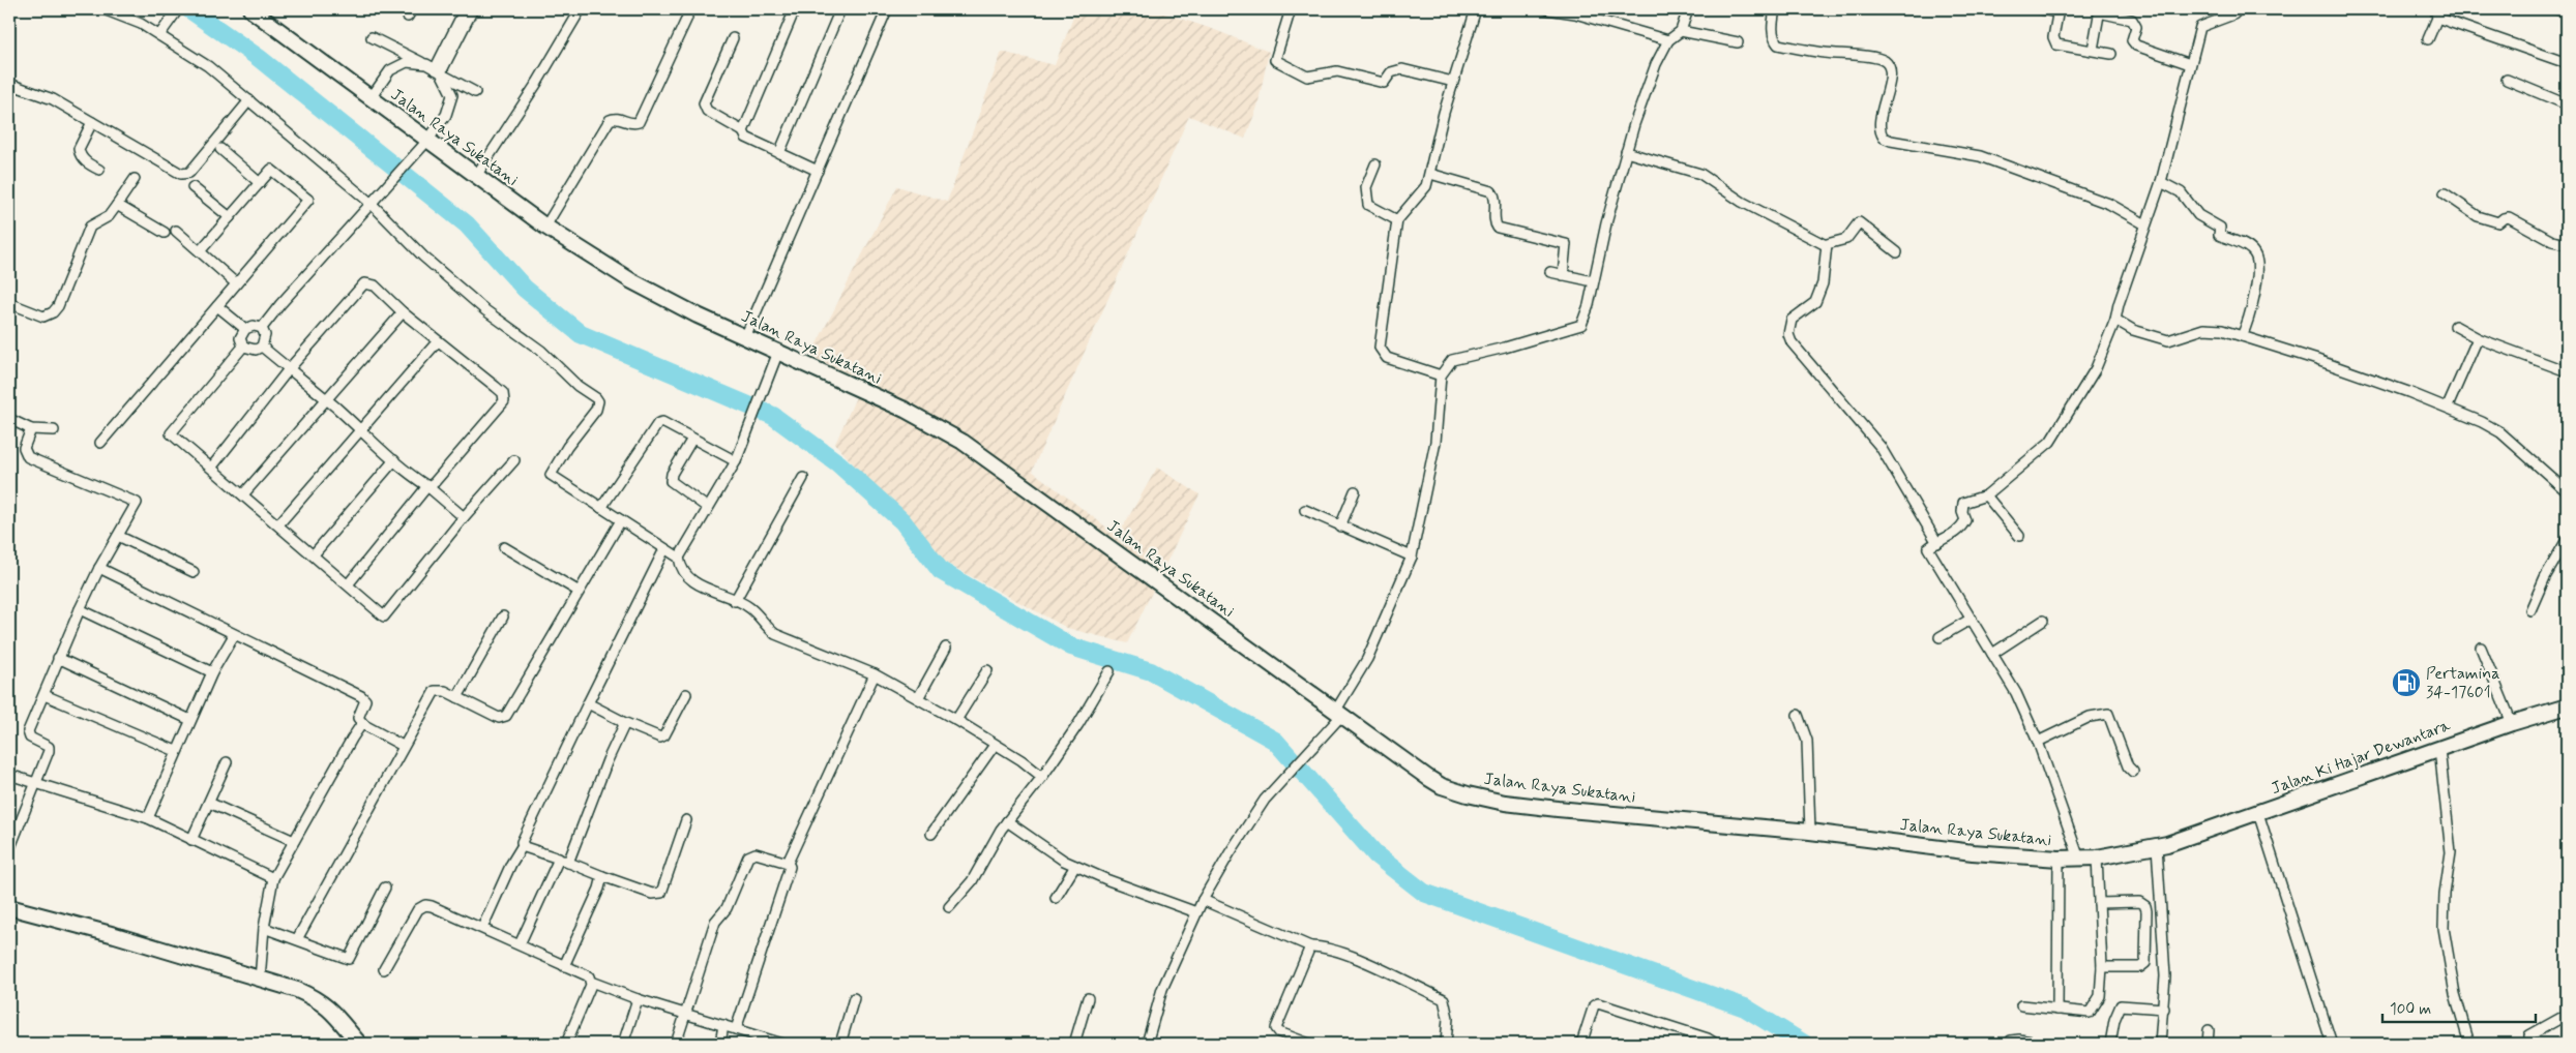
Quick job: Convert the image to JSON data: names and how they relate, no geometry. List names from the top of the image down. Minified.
{"streets":{"main road":["Jalan Raya Sukatani","Jalan Ki Hajar Dewantara"]},"crossings":[["Jalan Raya Sukatani","Jalan Ki Hajar Dewantara"]],"places":{"fuel station":["Pertamina 34-17601"]},"scale_bar":"100 m"}
